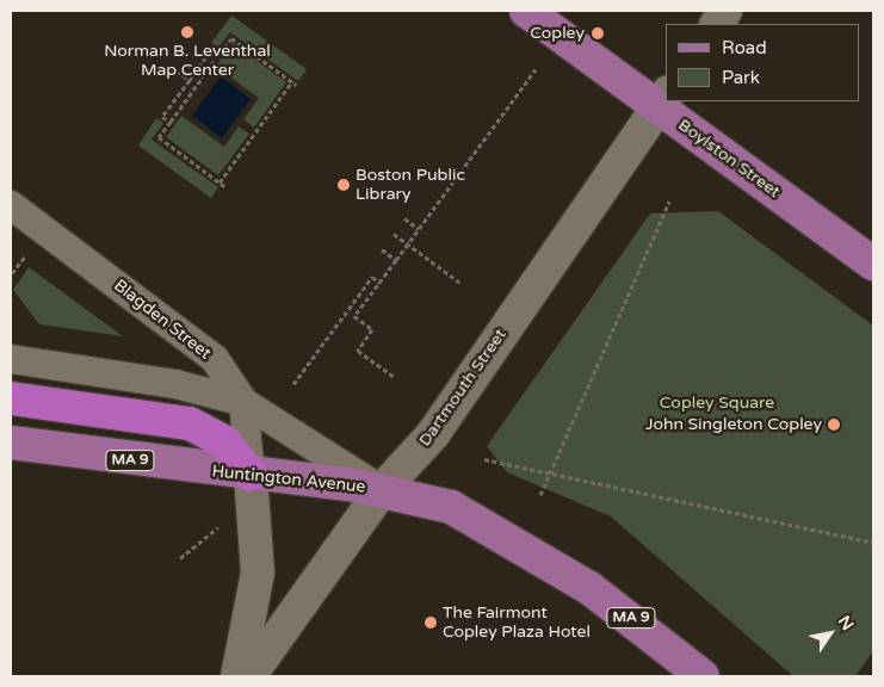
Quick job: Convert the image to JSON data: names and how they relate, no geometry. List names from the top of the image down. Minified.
{"streets":{"main road":["Boylston Street","Dartmouth Street","MA 9","Huntington Avenue"],"street":["Blagden Street"]},"crossings":[["Boylston Street","Dartmouth Street"],["Blagden Street","Huntington Avenue"],["Dartmouth Street","MA 9"],["Dartmouth Street","Huntington Avenue"],["MA 9","Huntington Avenue"]],"parks":["Copley Square"],"places":["Norman B. Leventhal Map Center","Copley","Boston Public Library","John Singleton Copley","The Fairmont Copley Plaza Hotel"],"legend":["Road","Park"],"north":"top right"}
